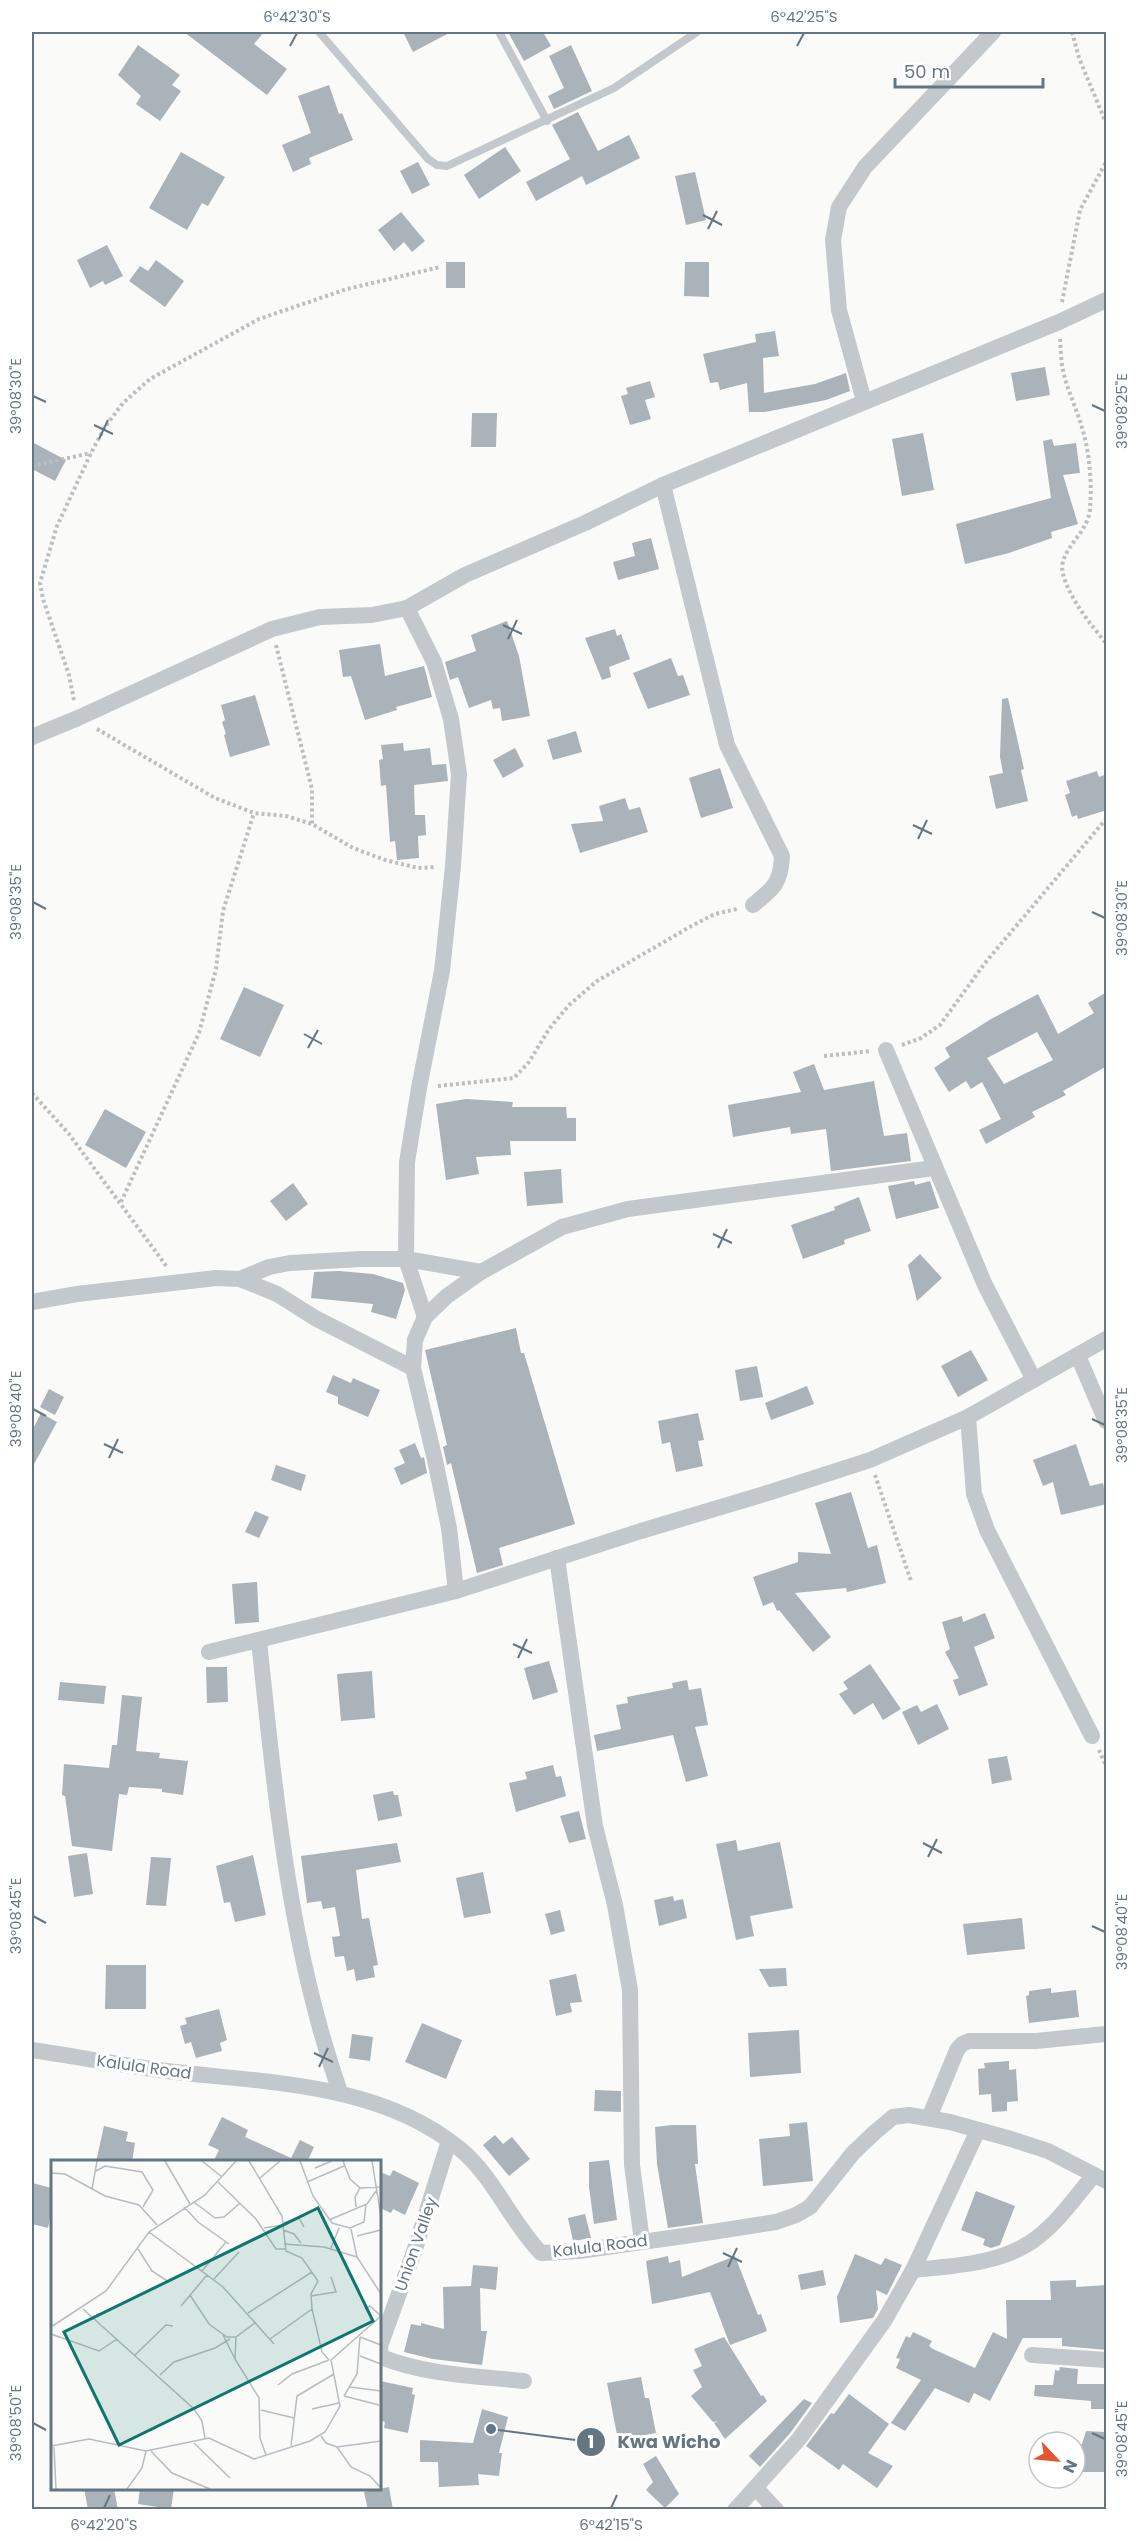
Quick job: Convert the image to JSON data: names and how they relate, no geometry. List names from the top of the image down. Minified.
{"streets":{"street":["Kalula Road","Union Valley"]},"crossings":[["Kalula Road","Union Valley"]],"places":["Kwa Wicho"],"scale_bar":"50 m","north":"bottom right","coordinates":["6°42'30\"S","6°42'25\"S","39°08'30\"E","39°08'25\"E","39°08'35\"E","39°08'40\"E","39°08'45\"E","39°08'50\"E","6°42'20\"S","6°42'15\"S"]}
